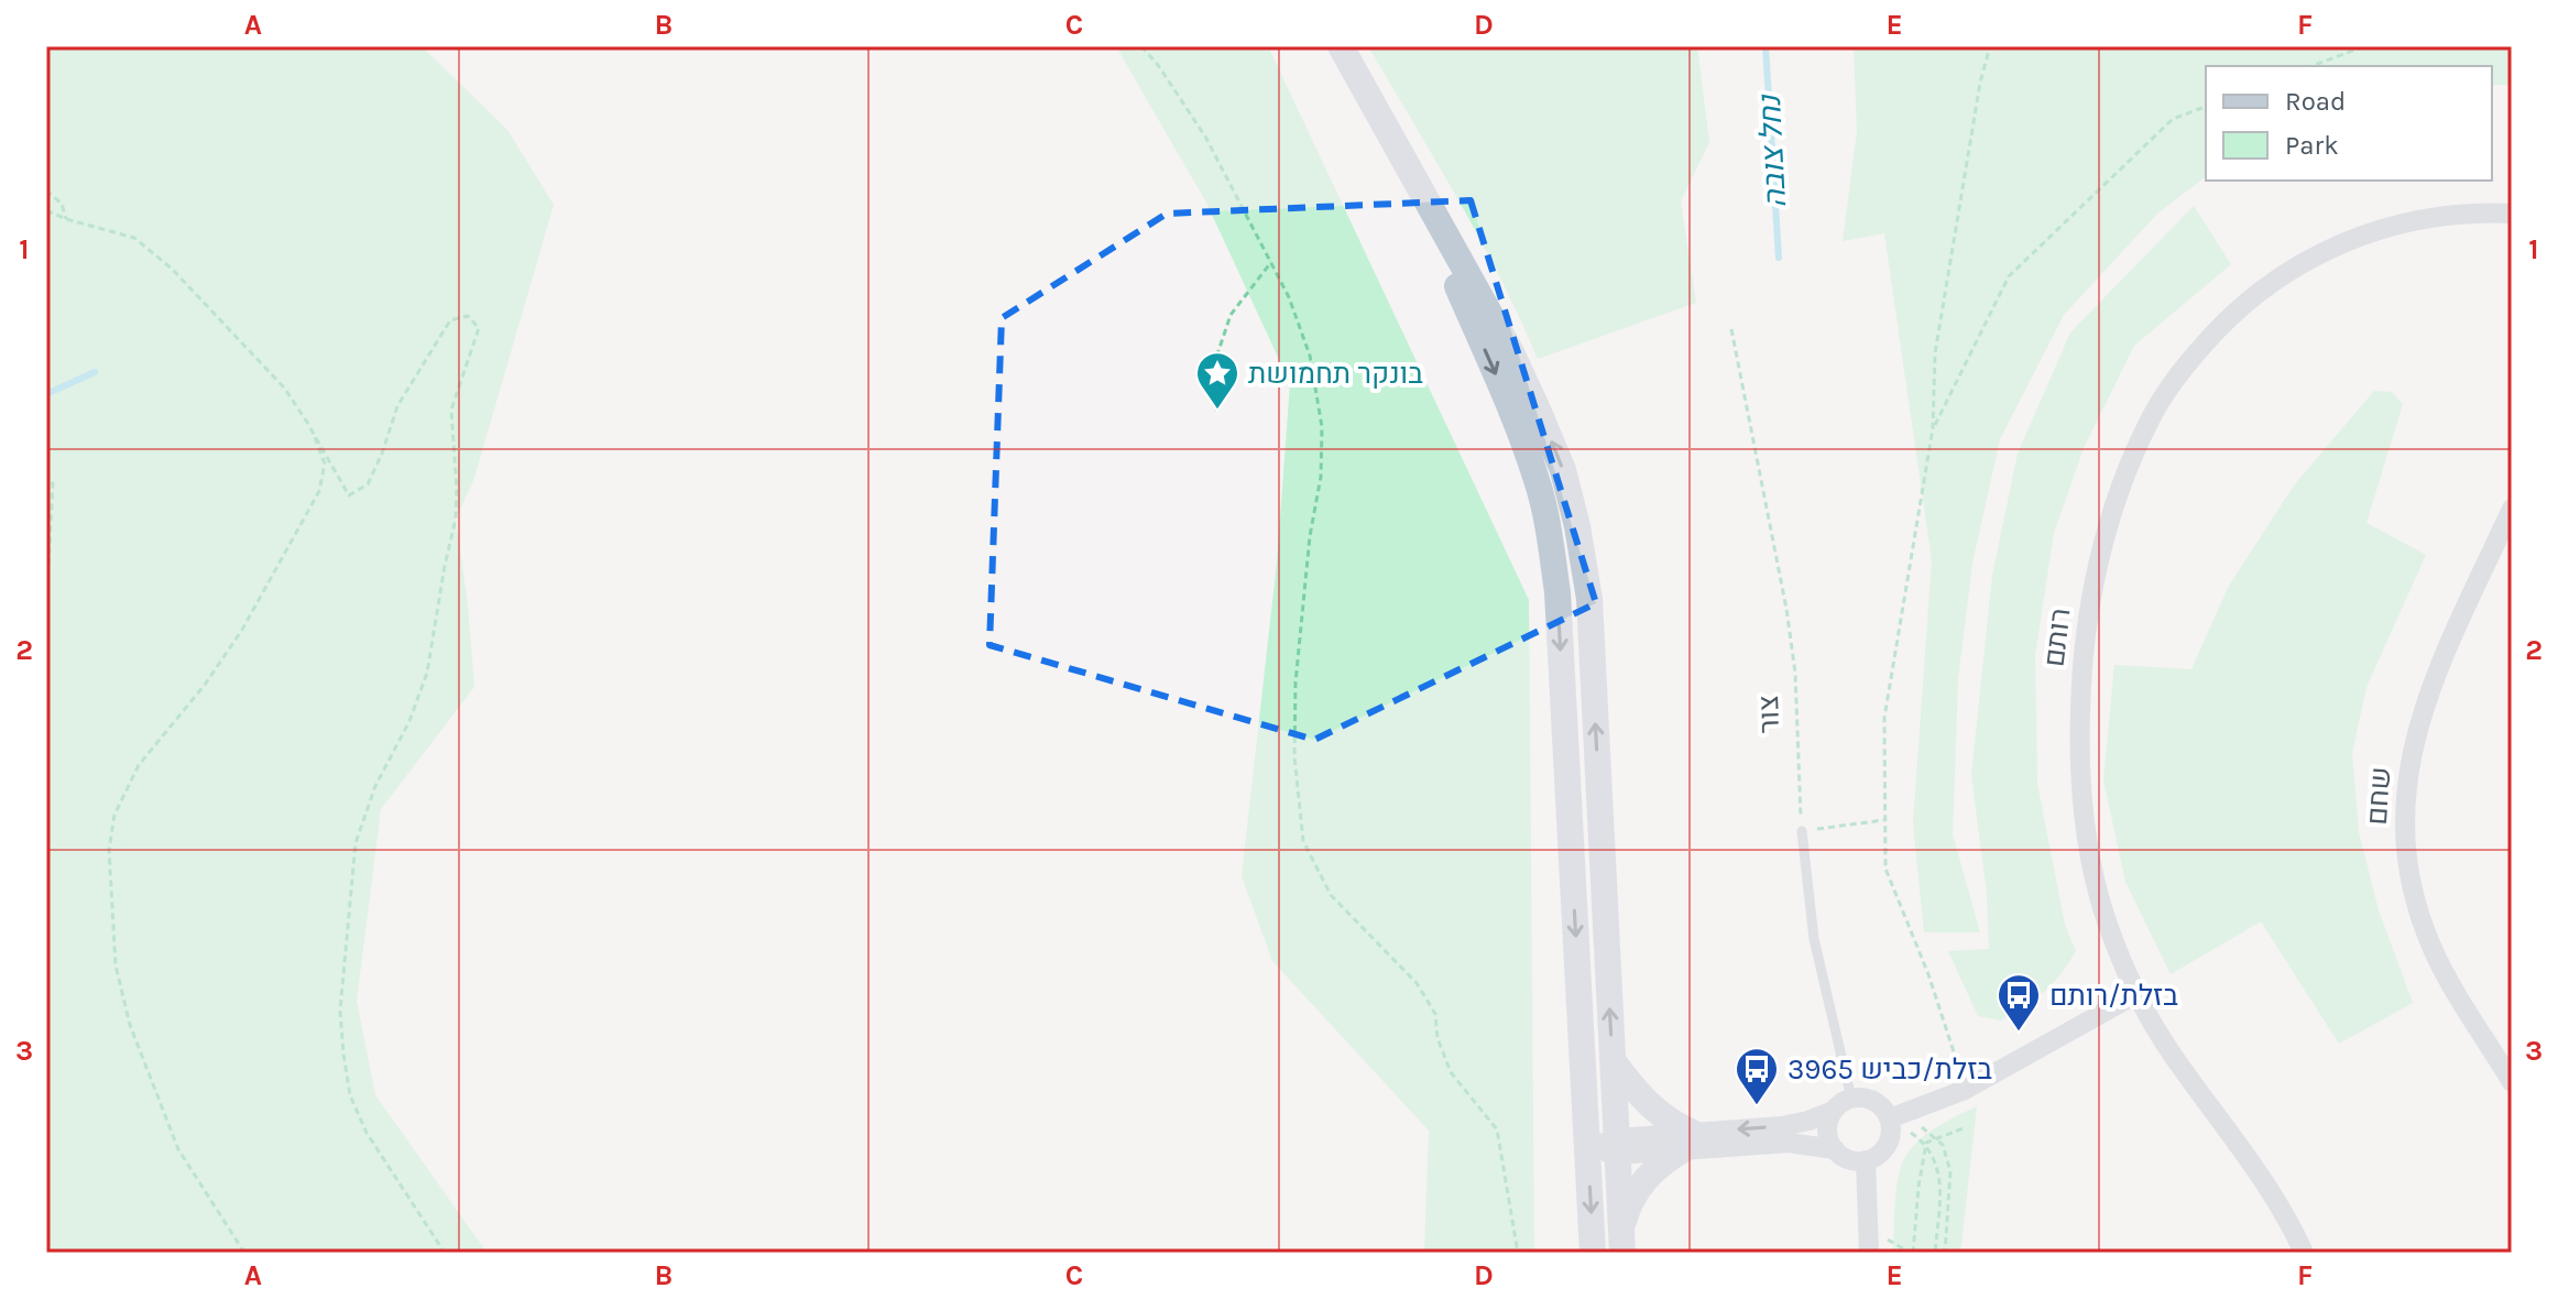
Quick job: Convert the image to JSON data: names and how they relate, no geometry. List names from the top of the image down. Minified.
{"streets":{"street":["רותם","שחם"],"path":["צור"]},"water":["נחל צובה"],"places":{"place":["בונקר תחמושת"],"bus stop":["בזלת/רותם","בזלת/כביש 3965"]},"legend":["Road","Park"],"grid":{"columns":["A","B","C","D","E","F"],"rows":["1","2","3"]}}
